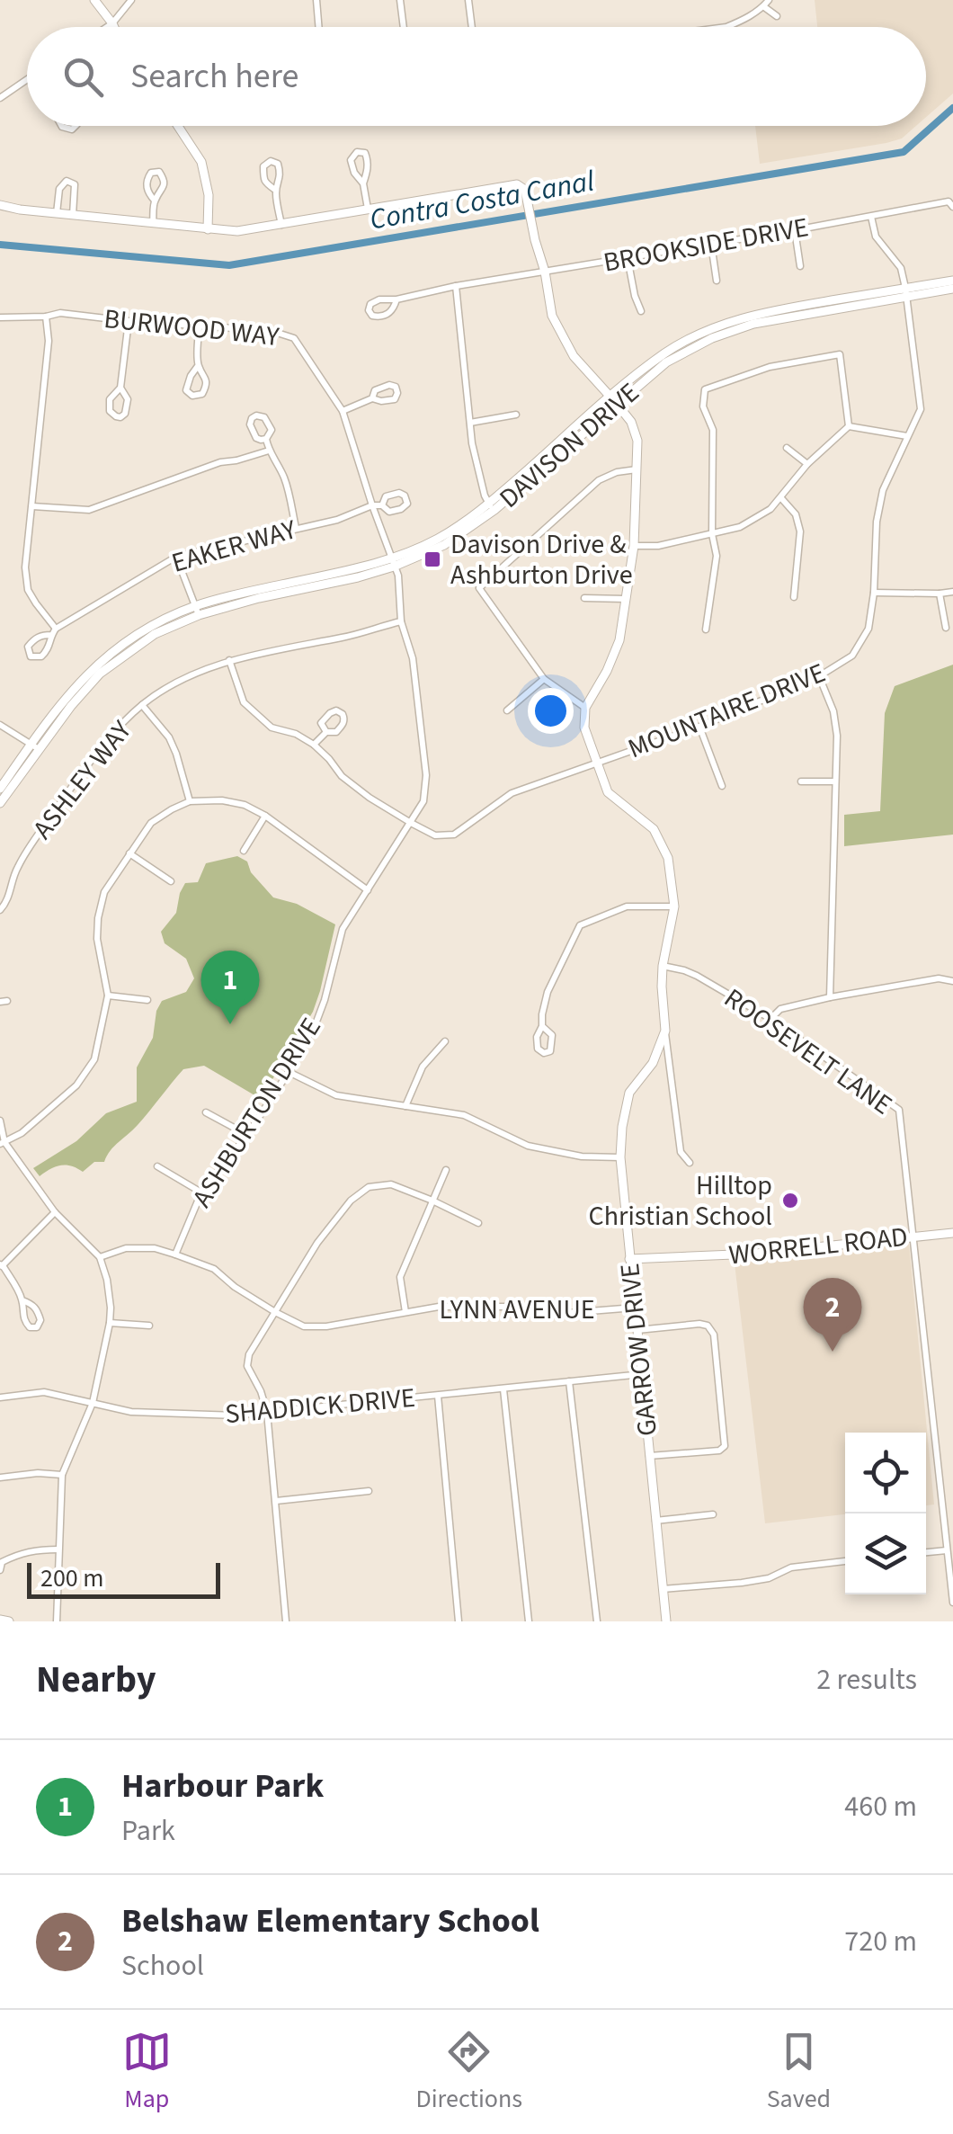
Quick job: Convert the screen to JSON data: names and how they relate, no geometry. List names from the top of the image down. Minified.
{"streets":{"street":["BROOKSIDE DRIVE","BURWOOD WAY","DAVISON DRIVE","EAKER WAY","MOUNTAIRE DRIVE","ASHLEY WAY","ROOSEVELT LANE","ASHBURTON DRIVE","WORRELL ROAD","LYNN AVENUE","GARROW DRIVE","SHADDICK DRIVE"]},"crossings":[["BROOKSIDE DRIVE","MOUNTAIRE DRIVE"],["BURWOOD WAY","DAVISON DRIVE"],["BURWOOD WAY","EAKER WAY"],["BURWOOD WAY","ASHBURTON DRIVE"],["DAVISON DRIVE","MOUNTAIRE DRIVE"],["DAVISON DRIVE","ASHBURTON DRIVE"],["MOUNTAIRE DRIVE","ASHLEY WAY"],["MOUNTAIRE DRIVE","ASHBURTON DRIVE"],["MOUNTAIRE DRIVE","GARROW DRIVE"],["ASHLEY WAY","ASHBURTON DRIVE"],["ROOSEVELT LANE","WORRELL ROAD"],["ROOSEVELT LANE","GARROW DRIVE"],["ASHBURTON DRIVE","LYNN AVENUE"],["WORRELL ROAD","GARROW DRIVE"],["LYNN AVENUE","GARROW DRIVE"],["GARROW DRIVE","SHADDICK DRIVE"]],"water":["Contra Costa Canal"],"places":{"transit":["Davison Drive & Ashburton Drive"],"other":["Hilltop Christian School"]},"scale_bar":"200 m","page":{"search":"Search here","pins":["1","2"],"scale":"200 m","heading":["Nearby","2 results"],"list":[{"mark":"1","name":"Harbour Park","note":"Park","value":"460 m"},{"mark":"2","name":"Belshaw Elementary School","note":"School","value":"720 m"}],"nav":["Map","Directions","Saved"]}}
